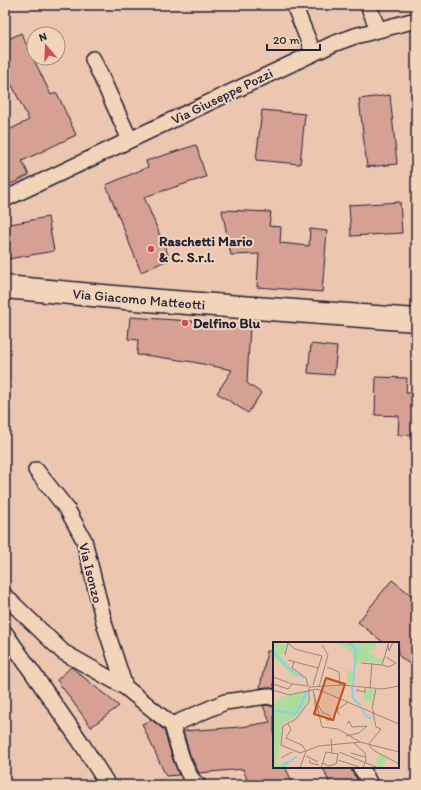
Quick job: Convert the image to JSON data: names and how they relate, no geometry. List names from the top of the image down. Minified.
{"streets":{"main road":["Via Giacomo Matteotti"],"street":["Via Giuseppe Pozzi","Via Isonzo"]},"places":["Raschetti Mario & C. S.r.l.","Delfino Blu"],"scale_bar":"20 m","north":"top"}
